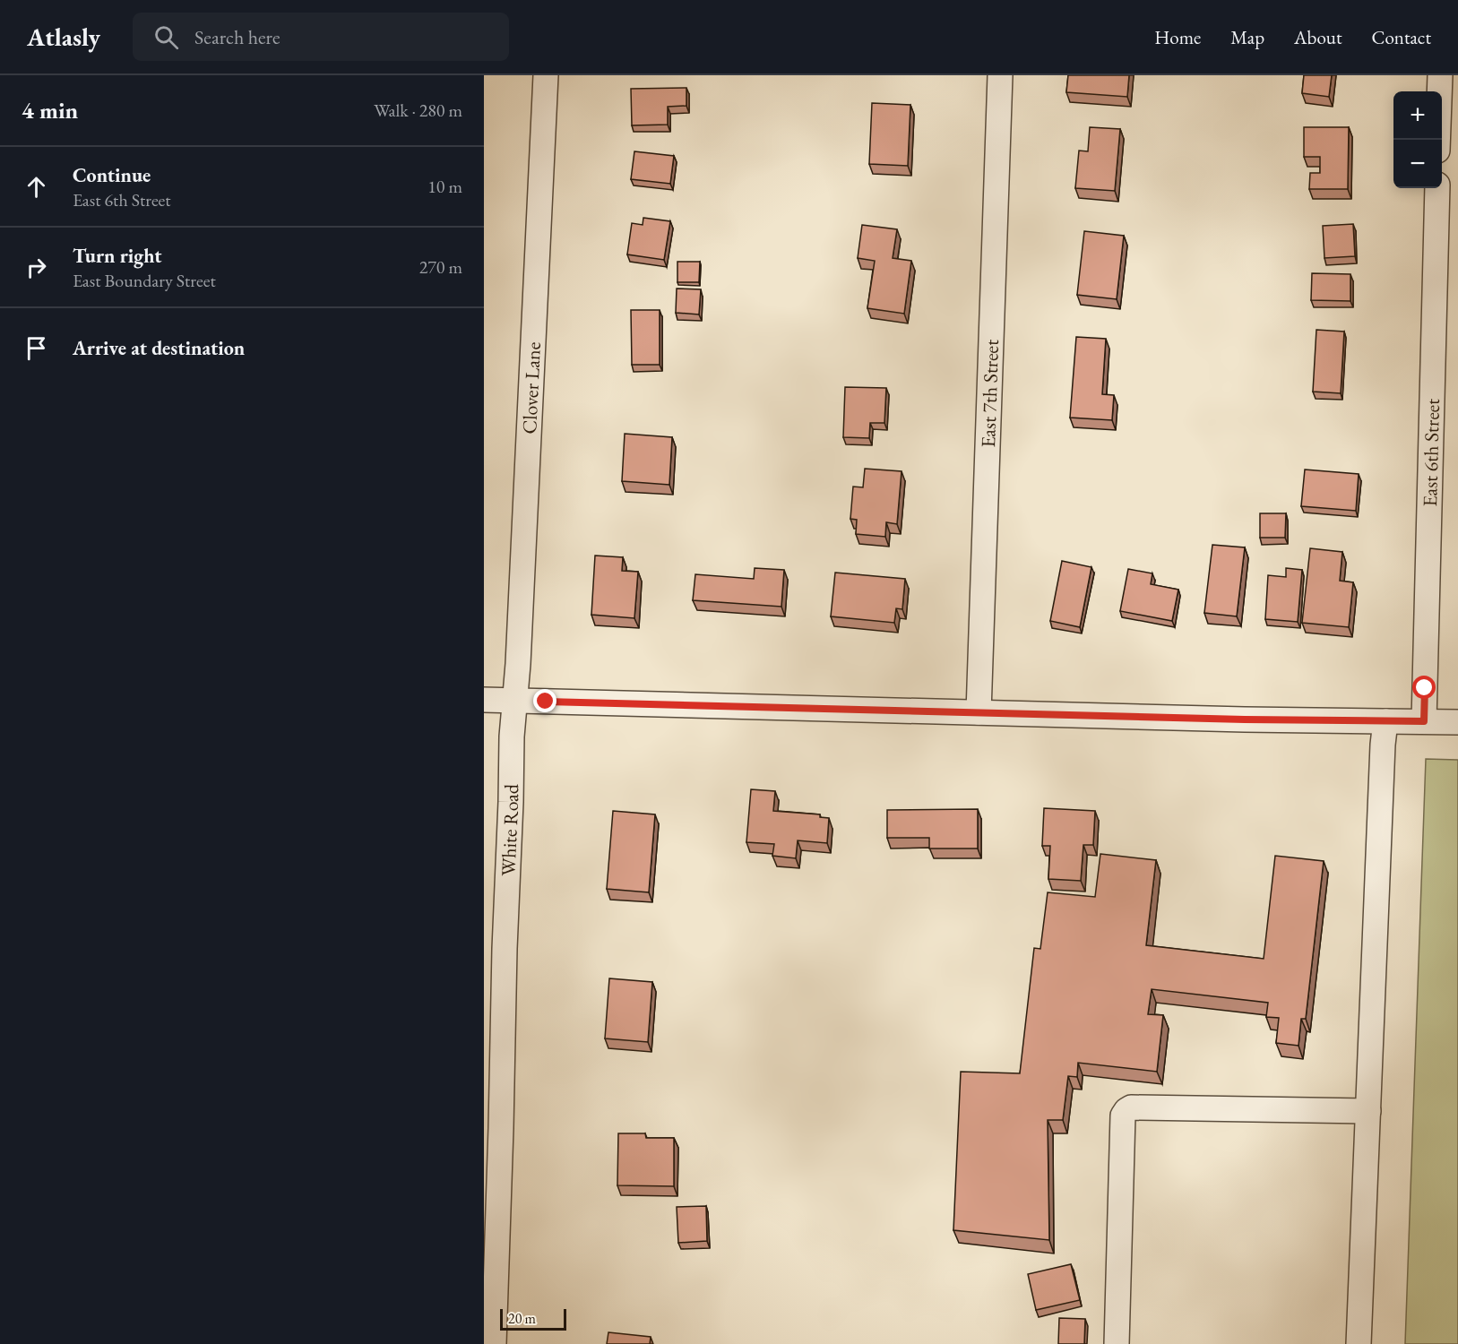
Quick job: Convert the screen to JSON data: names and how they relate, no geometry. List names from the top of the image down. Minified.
{"streets":{"street":["Clover Lane","East 7th Street","East 6th Street","White Road"]},"crossings":[["Clover Lane","White Road"]],"scale_bar":"20 m","page":{"header":"Atlasly","search":"Search here","nav":["Home","Map","About","Contact"],"heading":["4 min","Walk · 280 m"],"map_buttons":["+","−"],"list":[["Continue","East 6th Street","10 m"],["Turn right","East Boundary Street","270 m"],"Arrive at destination"],"scale":"20 m"}}
